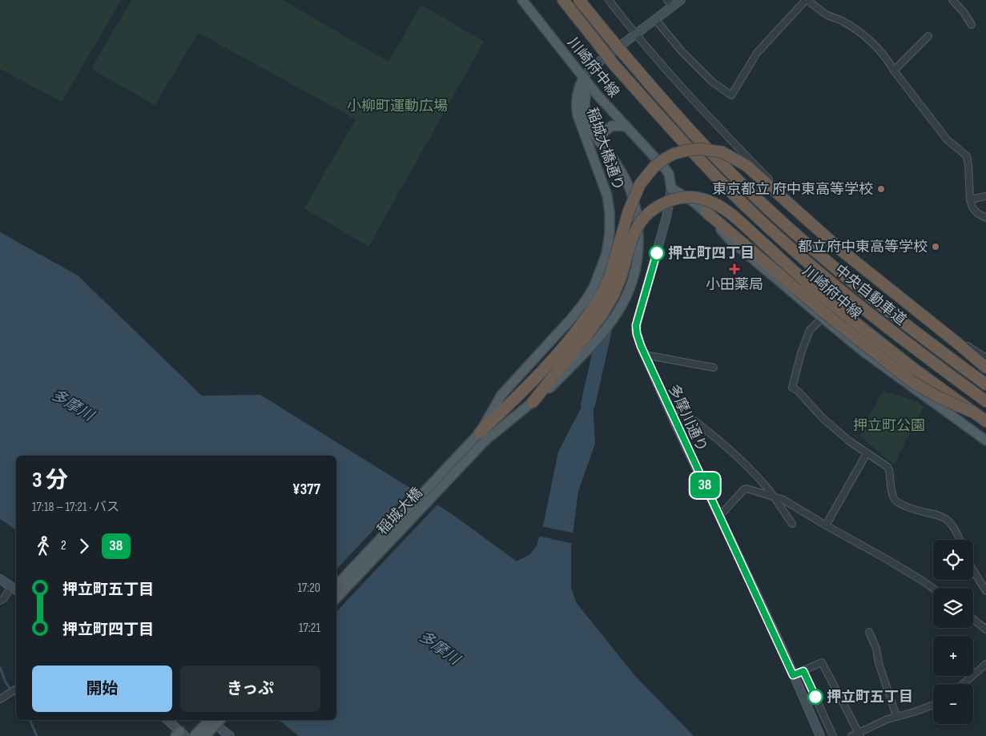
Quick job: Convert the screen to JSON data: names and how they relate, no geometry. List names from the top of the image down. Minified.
{"streets":{"highway":["中央自動車道"],"main road":["川崎府中線","稲城大橋通り","稲城大橋"],"street":["多摩川通り"]},"crossings":[["川崎府中線","稲城大橋通り"],["川崎府中線","多摩川通り"],["稲城大橋通り","稲城大橋"]],"water":["多摩川"],"parks":["小柳町運動広場","押立町公園"],"places":{"other":["東京都立 府中東高等学校","都立府中東高等学校","押立町四丁目","押立町五丁目"],"health":["小田薬局"]},"lines":["bus line 38"],"page":{"on_map":"38","heading":["3 分","17:18 – 17:21 · バス","¥377"],"legs":["2","38"],"map_buttons":["+","−"],"list":[{"name":"押立町五丁目","value":"17:20"},{"name":"押立町四丁目","value":"17:21"}],"buttons":["開始","きっぷ"]}}
